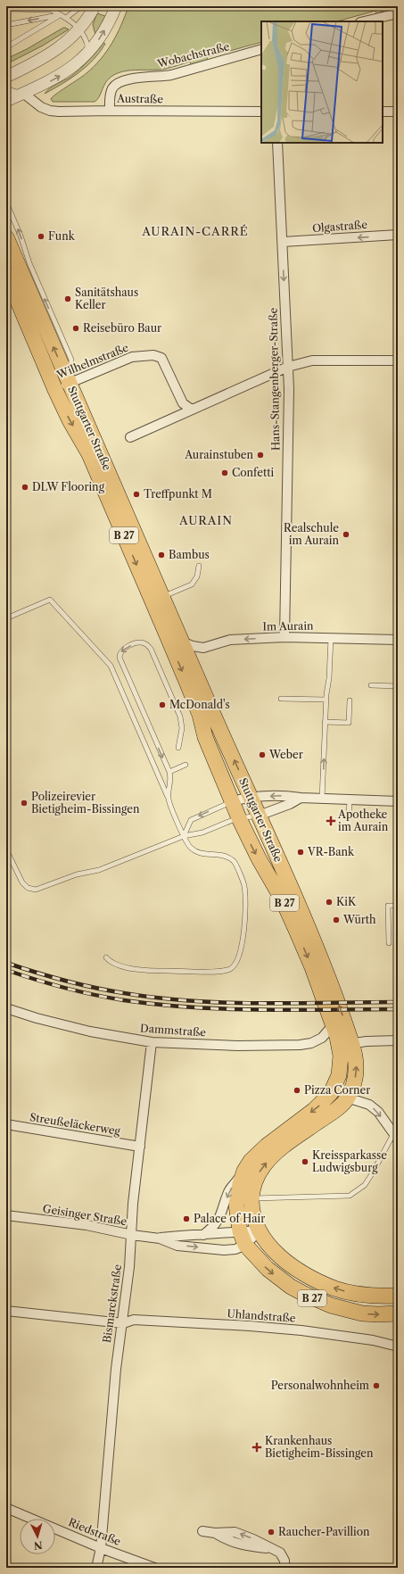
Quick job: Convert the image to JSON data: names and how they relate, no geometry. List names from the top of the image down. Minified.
{"streets":{"main road":["Stuttgarter Straße","B 27"],"street":["Wobachstraße","Austraße","Olgastraße","Wilhelmstraße","Hans-Stangenberger-Straße","Im Aurain","Dammstraße","Streußeläckerweg","Geisinger Straße","Bismarckstraße","Uhlandstraße","Riedstraße"]},"crossings":[["Wobachstraße","Austraße"],["Olgastraße","Hans-Stangenberger-Straße"],["Wilhelmstraße","Stuttgarter Straße"],["Hans-Stangenberger-Straße","Im Aurain"],["Stuttgarter Straße","B 27"],["Stuttgarter Straße","Im Aurain"],["Stuttgarter Straße","Dammstraße"],["Stuttgarter Straße","Geisinger Straße"],["B 27","Geisinger Straße"],["Dammstraße","Bismarckstraße"],["Streußeläckerweg","Bismarckstraße"],["Geisinger Straße","Bismarckstraße"],["Bismarckstraße","Uhlandstraße"],["Bismarckstraße","Riedstraße"]],"one_way":["Olgastraße","Im Aurain"],"districts":["AURAIN-CARRÉ","AURAIN"],"places":{"other":["Funk","Sanitätshaus Keller","Reisebüro Baur","Aurainstuben","Confetti","DLW Flooring","Treffpunkt M","Realschule im Aurain","Bambus","McDonald's","Weber","Polizeirevier Bietigheim-Bissingen","VR-Bank","KiK","Würth","Pizza Corner","Kreissparkasse Ludwigsburg","Palace of Hair","Personalwohnheim","Raucher-Pavillion"],"health":["Apotheke im Aurain","Krankenhaus Bietigheim-Bissingen"]},"north":"bottom"}
